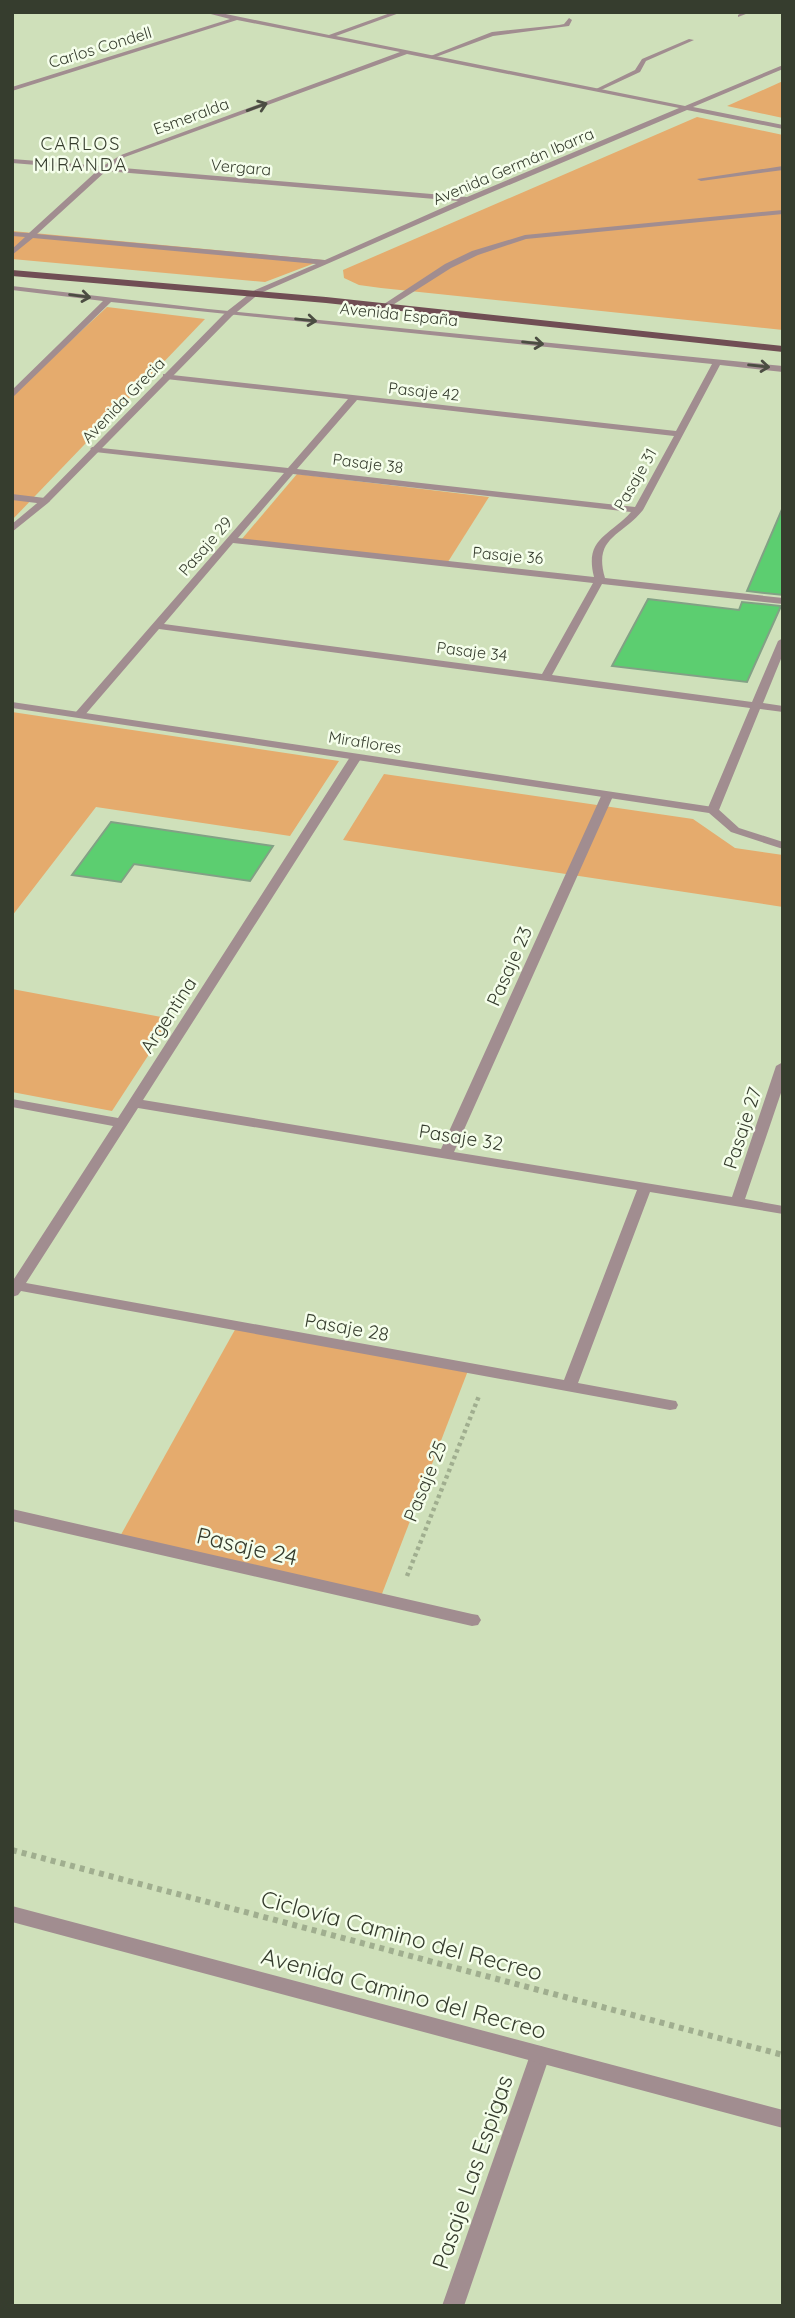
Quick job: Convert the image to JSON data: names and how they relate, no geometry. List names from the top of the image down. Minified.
{"streets":{"main road":["Avenida España"],"street":["Carlos Condell","Esmeralda","Avenida Germán Ibarra","Vergara","Pasaje 42","Avenida Grecia","Pasaje 38","Pasaje 31","Pasaje 29","Pasaje 36","Pasaje 34","Miraflores","Pasaje 23","Argentina","Pasaje 27","Pasaje 32","Pasaje 28","Pasaje 24","Avenida Camino del Recreo","Pasaje Las Espigas"],"path":["Pasaje 25","Ciclovía Camino del Recreo"]},"crossings":[["Esmeralda","Vergara"],["Avenida Germán Ibarra","Vergara"],["Avenida Germán Ibarra","Avenida España"],["Avenida Germán Ibarra","Avenida Grecia"],["Avenida España","Avenida Grecia"],["Avenida España","Pasaje 31"],["Pasaje 42","Avenida Grecia"],["Pasaje 42","Pasaje 31"],["Pasaje 42","Pasaje 29"],["Avenida Grecia","Pasaje 38"],["Pasaje 38","Pasaje 31"],["Pasaje 38","Pasaje 29"],["Pasaje 31","Pasaje 36"],["Pasaje 29","Pasaje 36"],["Pasaje 29","Pasaje 34"],["Pasaje 29","Miraflores"],["Miraflores","Pasaje 23"],["Miraflores","Argentina"],["Pasaje 23","Pasaje 32"],["Argentina","Pasaje 32"],["Argentina","Pasaje 28"],["Pasaje 27","Pasaje 32"],["Pasaje 28","Pasaje 25"],["Pasaje 25","Pasaje 24"],["Avenida Camino del Recreo","Pasaje Las Espigas"]],"one_way":["Esmeralda"],"districts":["CARLOS MIRANDA"]}
